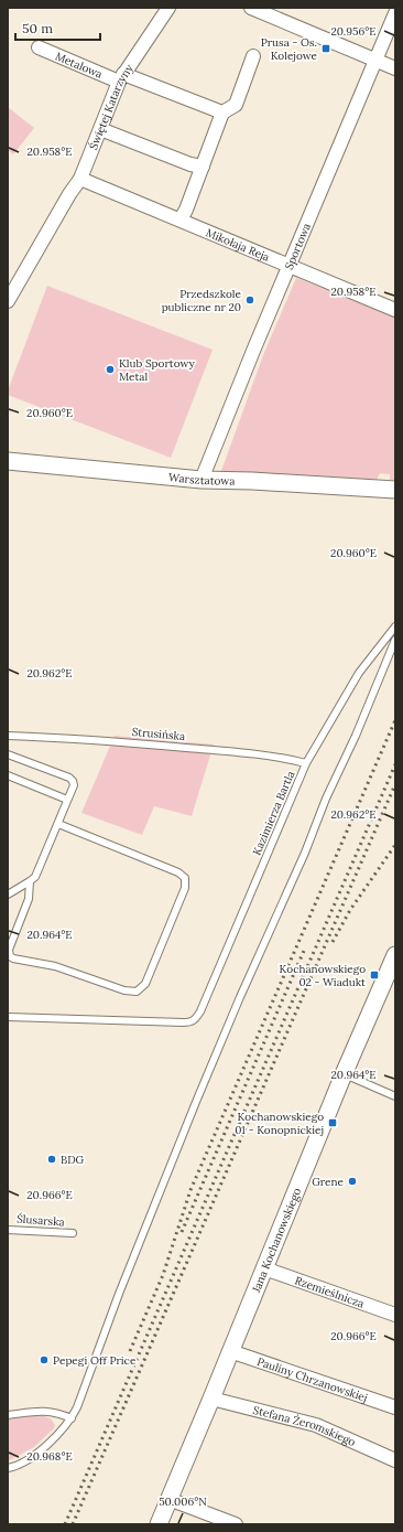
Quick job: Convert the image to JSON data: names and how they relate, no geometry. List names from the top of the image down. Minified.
{"streets":{"street":["Metalowa","Świętej Katarzyny","Mikołaja Reja","Sportowa","Warsztatowa","Jana Kochanowskiego","Rzemieślnicza","Pauliny Chrzanowskiej","Stefana Żeromskiego"],"lane":["Strusińska","Kazimierza Bartla","Ślusarska"]},"crossings":[["Metalowa","Świętej Katarzyny"],["Świętej Katarzyny","Mikołaja Reja"],["Mikołaja Reja","Sportowa"],["Sportowa","Warsztatowa"],["Strusińska","Kazimierza Bartla"],["Jana Kochanowskiego","Rzemieślnicza"],["Jana Kochanowskiego","Pauliny Chrzanowskiej"],["Jana Kochanowskiego","Stefana Żeromskiego"]],"places":{"transit":["Prusa - Os. Kolejowe","Kochanowskiego 02 - Wiadukt","Kochanowskiego 01 - Konopnickiej"],"other":["Przedszkole publiczne nr 20","Klub Sportowy Metal","BDG","Grene","Pepegi Off Price"]},"scale_bar":"50 m","coordinates":["20.956°E","20.958°E","20.960°E","20.962°E","20.964°E","20.966°E","20.968°E","50.006°N"]}
